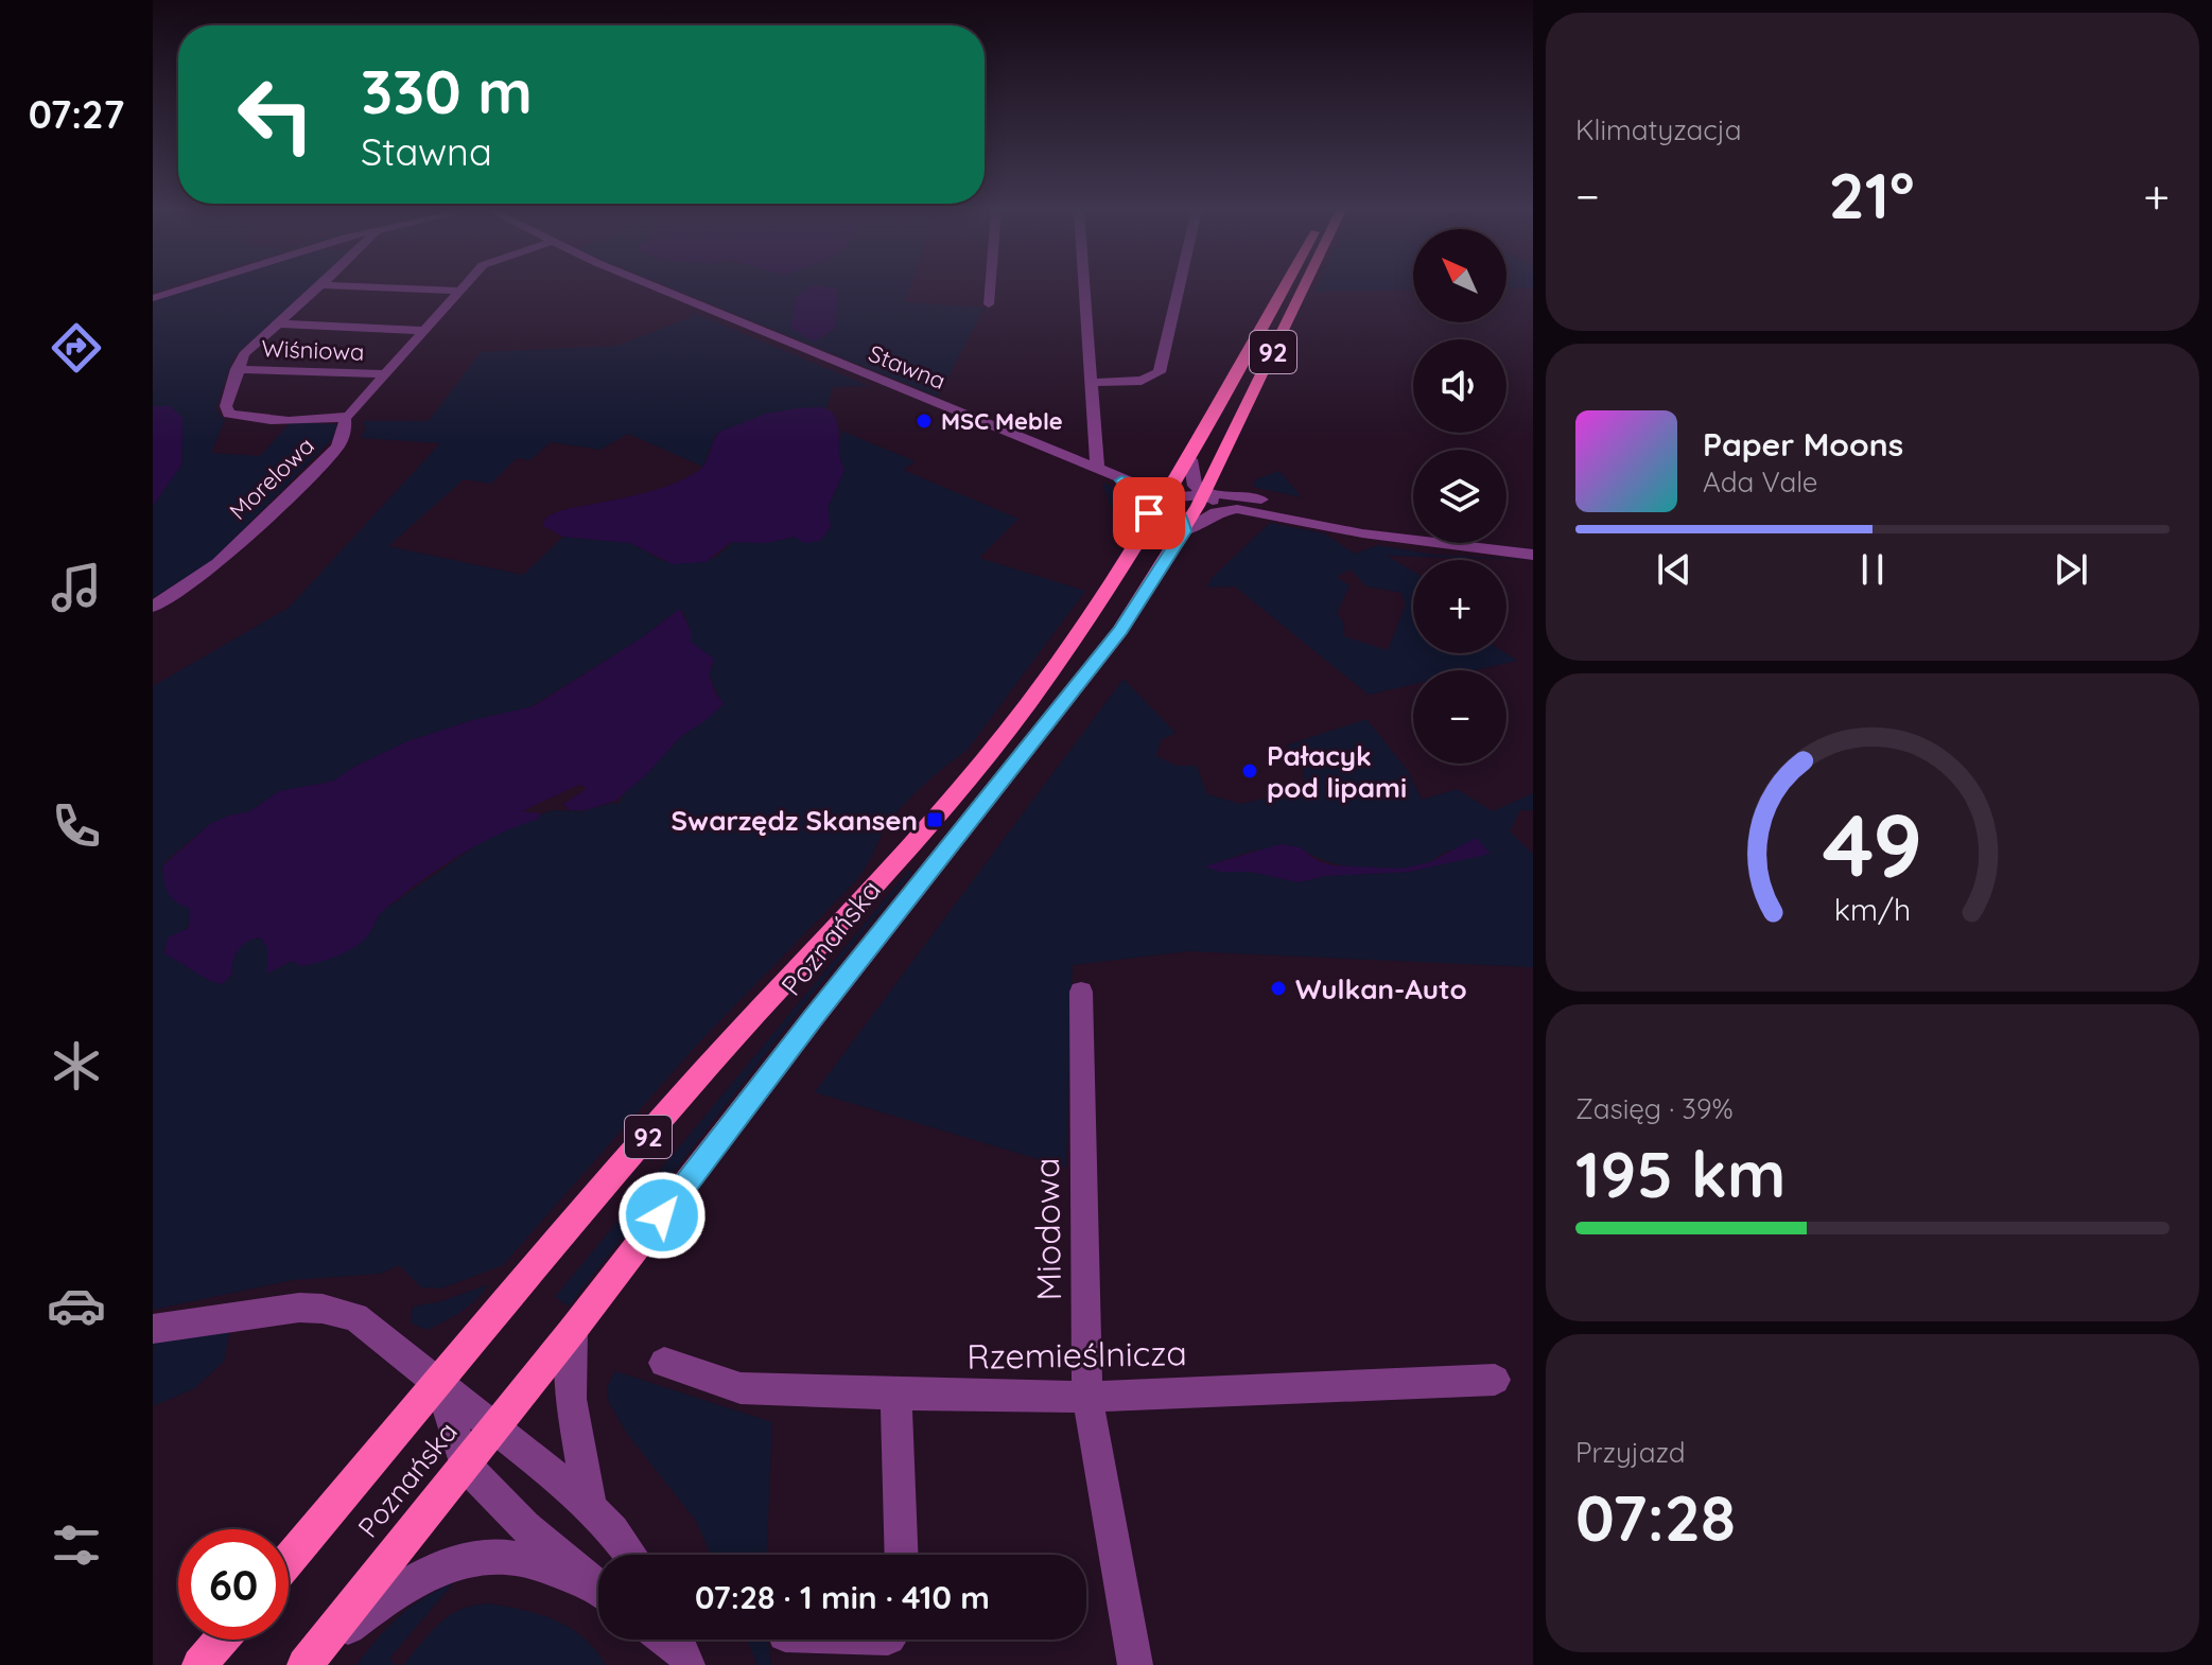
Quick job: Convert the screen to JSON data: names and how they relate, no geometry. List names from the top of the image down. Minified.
{"streets":{"main road":["92","Poznańska"],"street":["Wiśniowa","Stawna","Morelowa","Miodowa","Rzemieślnicza"]},"crossings":[["Wiśniowa","Morelowa"],["Stawna","Poznańska"],["Miodowa","Rzemieślnicza"]],"places":{"other":["MSC Meble","Pałacyk pod lipami","Wulkan-Auto"],"transit":["Swarzędz Skansen"]},"north":"top left","page":{"tabs":"07:27","tile":["Klimatyzacja",["Zasięg · 39%","195 km"],["Przyjazd","07:28"]],"turn":["330 m","Stawna"],"heat":["−","21°","+"],"map_buttons":["+","−"],"song":["Paper Moons","Ada Vale"],"limit":"60","trip":"07:28 · 1 min · 410 m","gauge":["49","km/h"]}}
